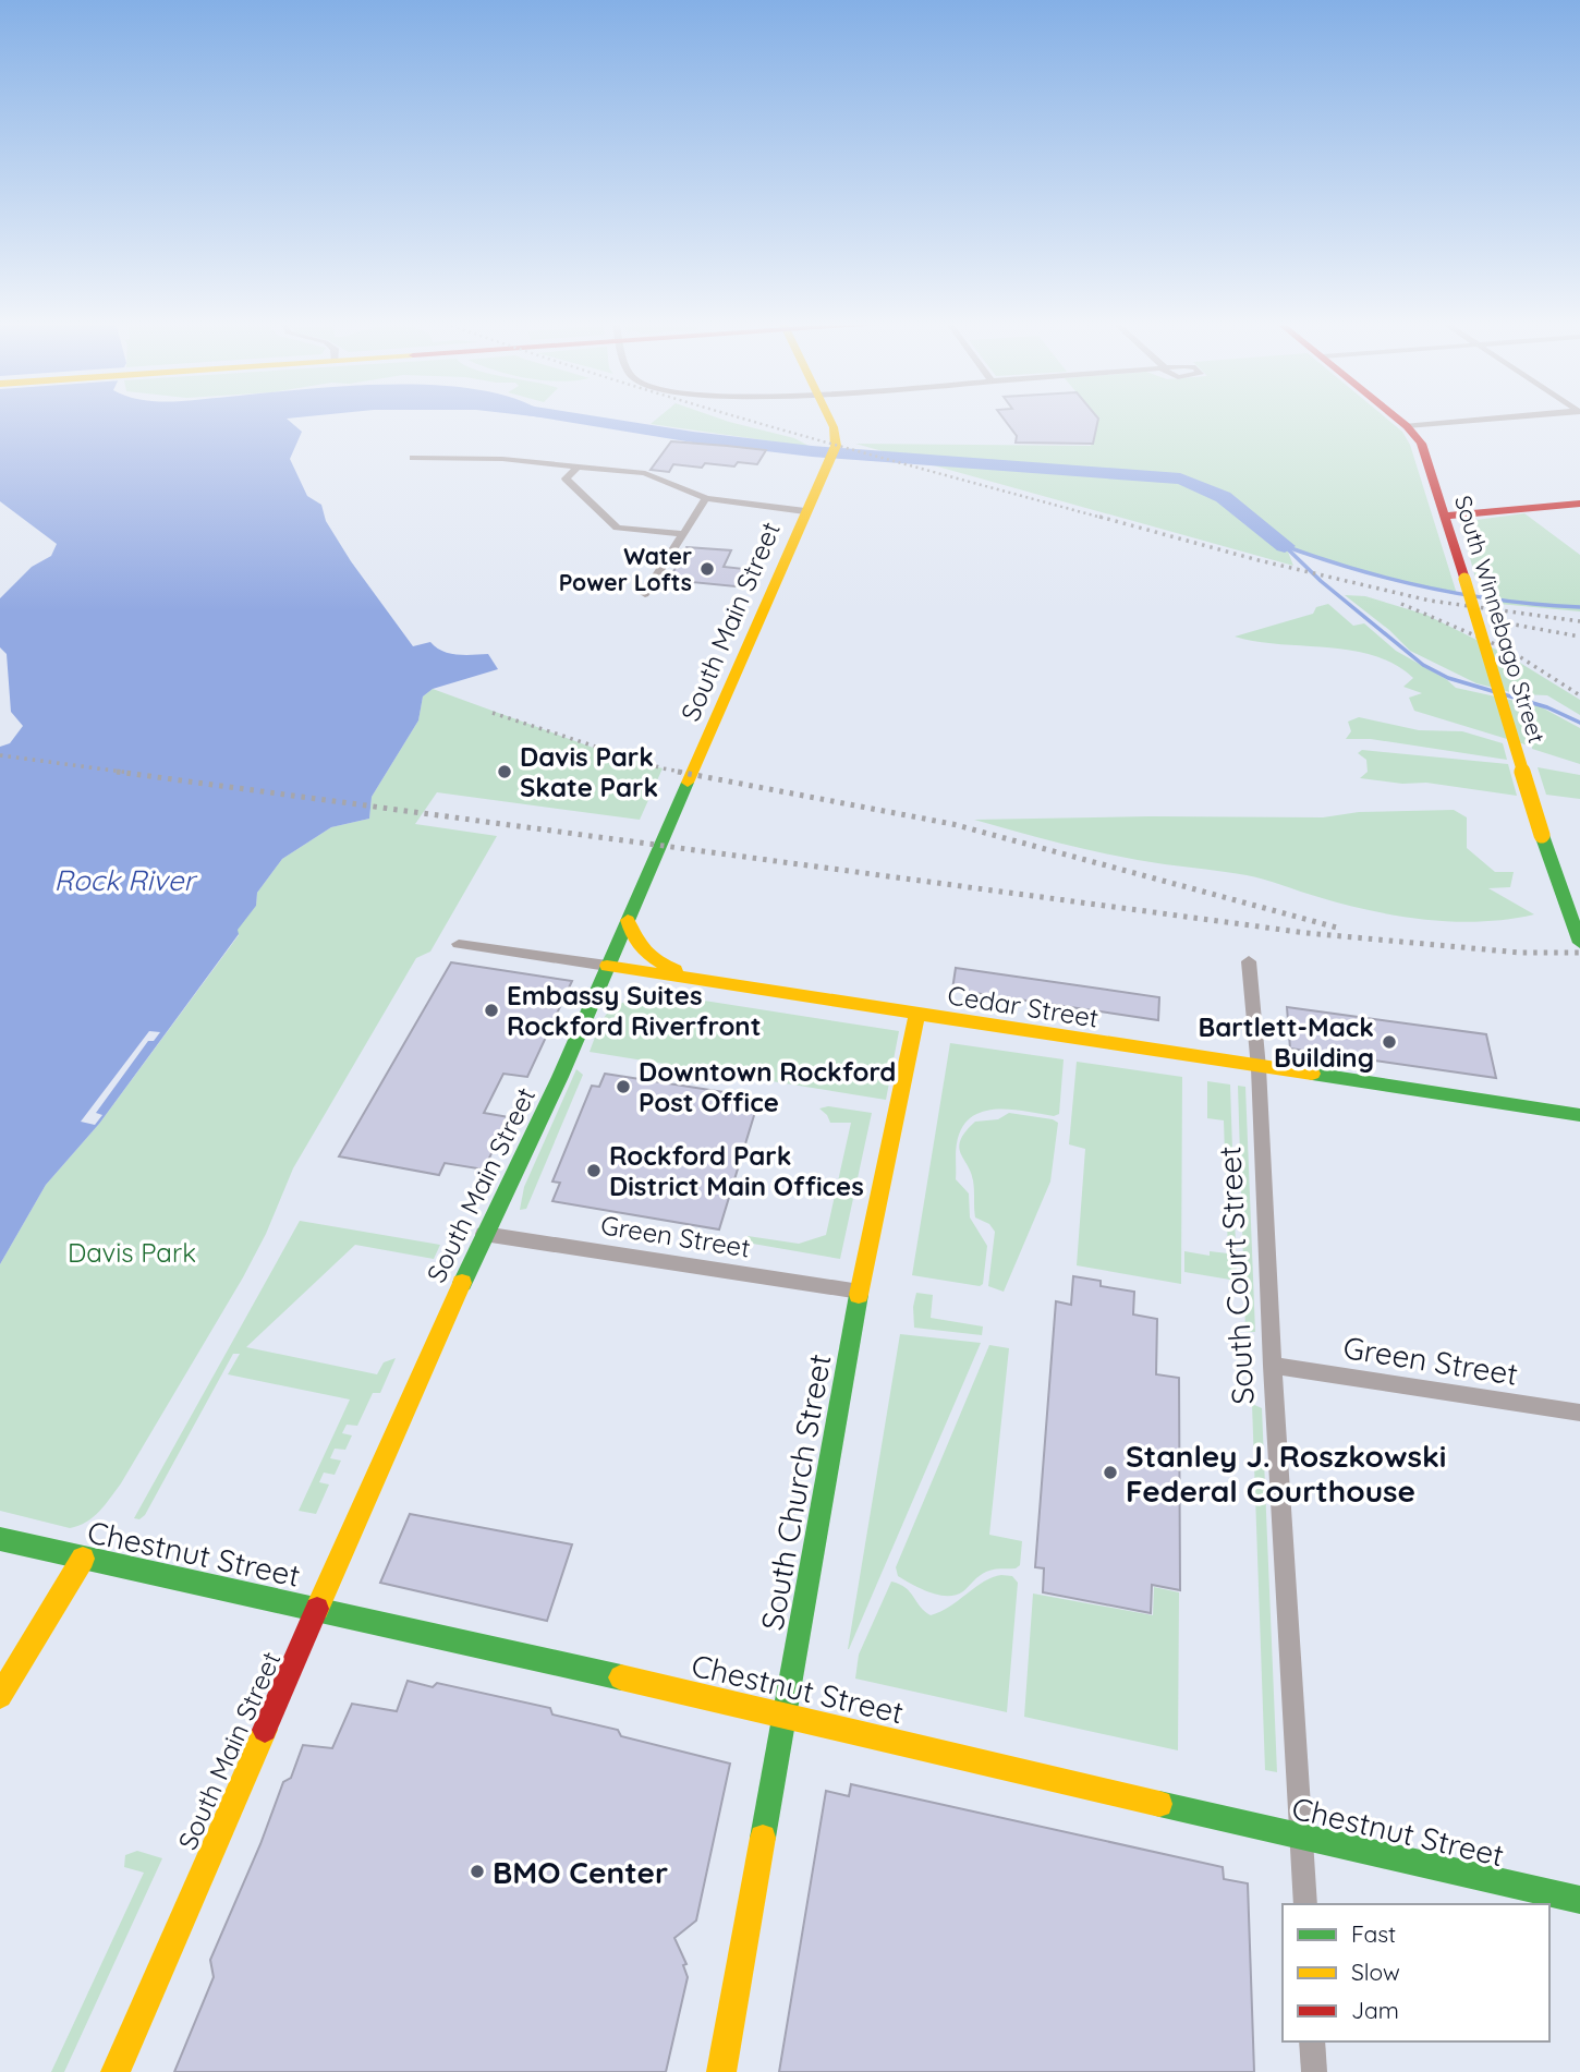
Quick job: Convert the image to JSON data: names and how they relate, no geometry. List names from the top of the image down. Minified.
{"streets":{"main road":["South Winnebago Street","South Main Street","Cedar Street","South Church Street","Chestnut Street"],"street":["Green Street","South Court Street"]},"crossings":[["South Main Street","Cedar Street"],["South Main Street","Green Street"],["South Main Street","Chestnut Street"],["Cedar Street","South Court Street"],["Cedar Street","South Church Street"],["Green Street","South Court Street"],["Green Street","South Church Street"],["South Court Street","Chestnut Street"],["South Church Street","Chestnut Street"]],"water":["Rock River"],"parks":["Davis Park"],"places":["Water Power Lofts","Davis Park Skate Park","Embassy Suites Rockford Riverfront","Bartlett-Mack Building","Downtown Rockford Post Office","Rockford Park District Main Offices","Stanley J. Roszkowski Federal Courthouse","BMO Center"],"legend":["Fast","Slow","Jam"]}
